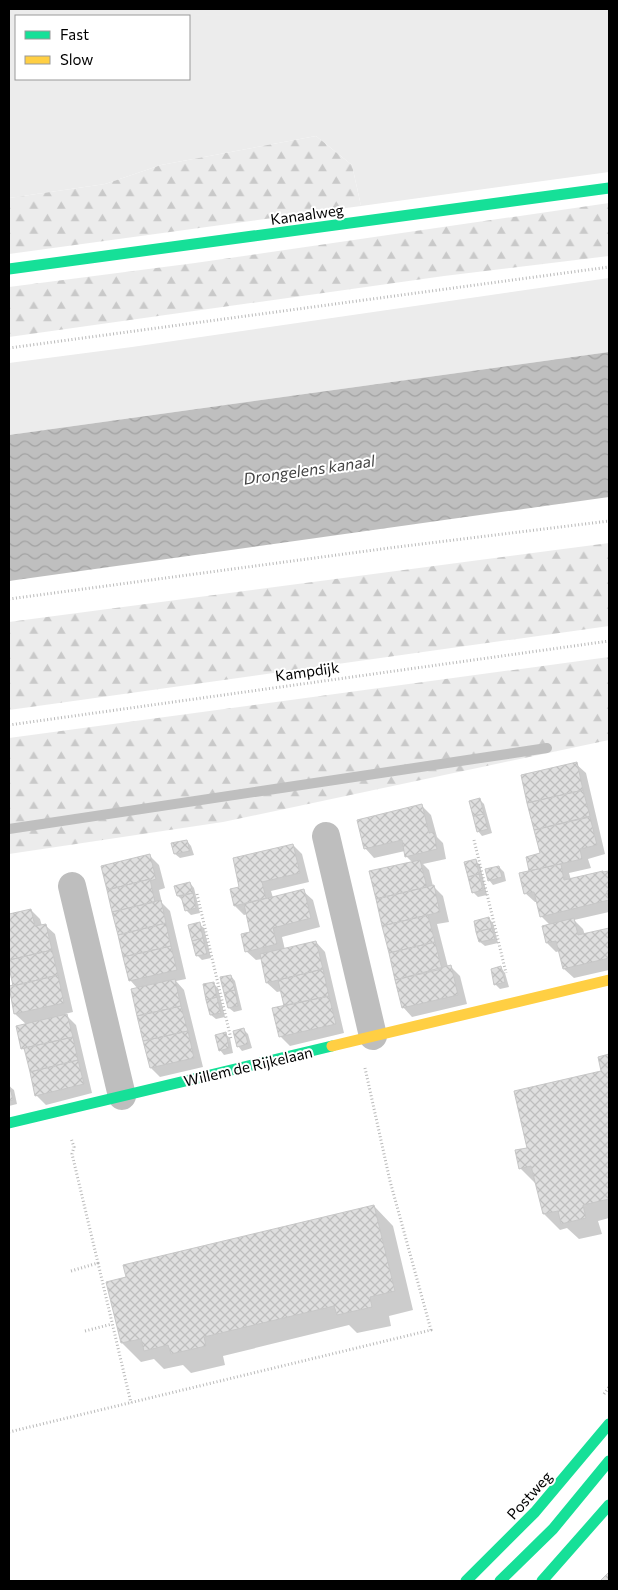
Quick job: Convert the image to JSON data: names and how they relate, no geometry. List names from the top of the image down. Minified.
{"streets":{"street":["Kanaalweg","Willem de Rijkelaan","Postweg"],"path":["Kampdijk"]},"water":["Drongelens kanaal"],"legend":["Fast","Slow"]}
